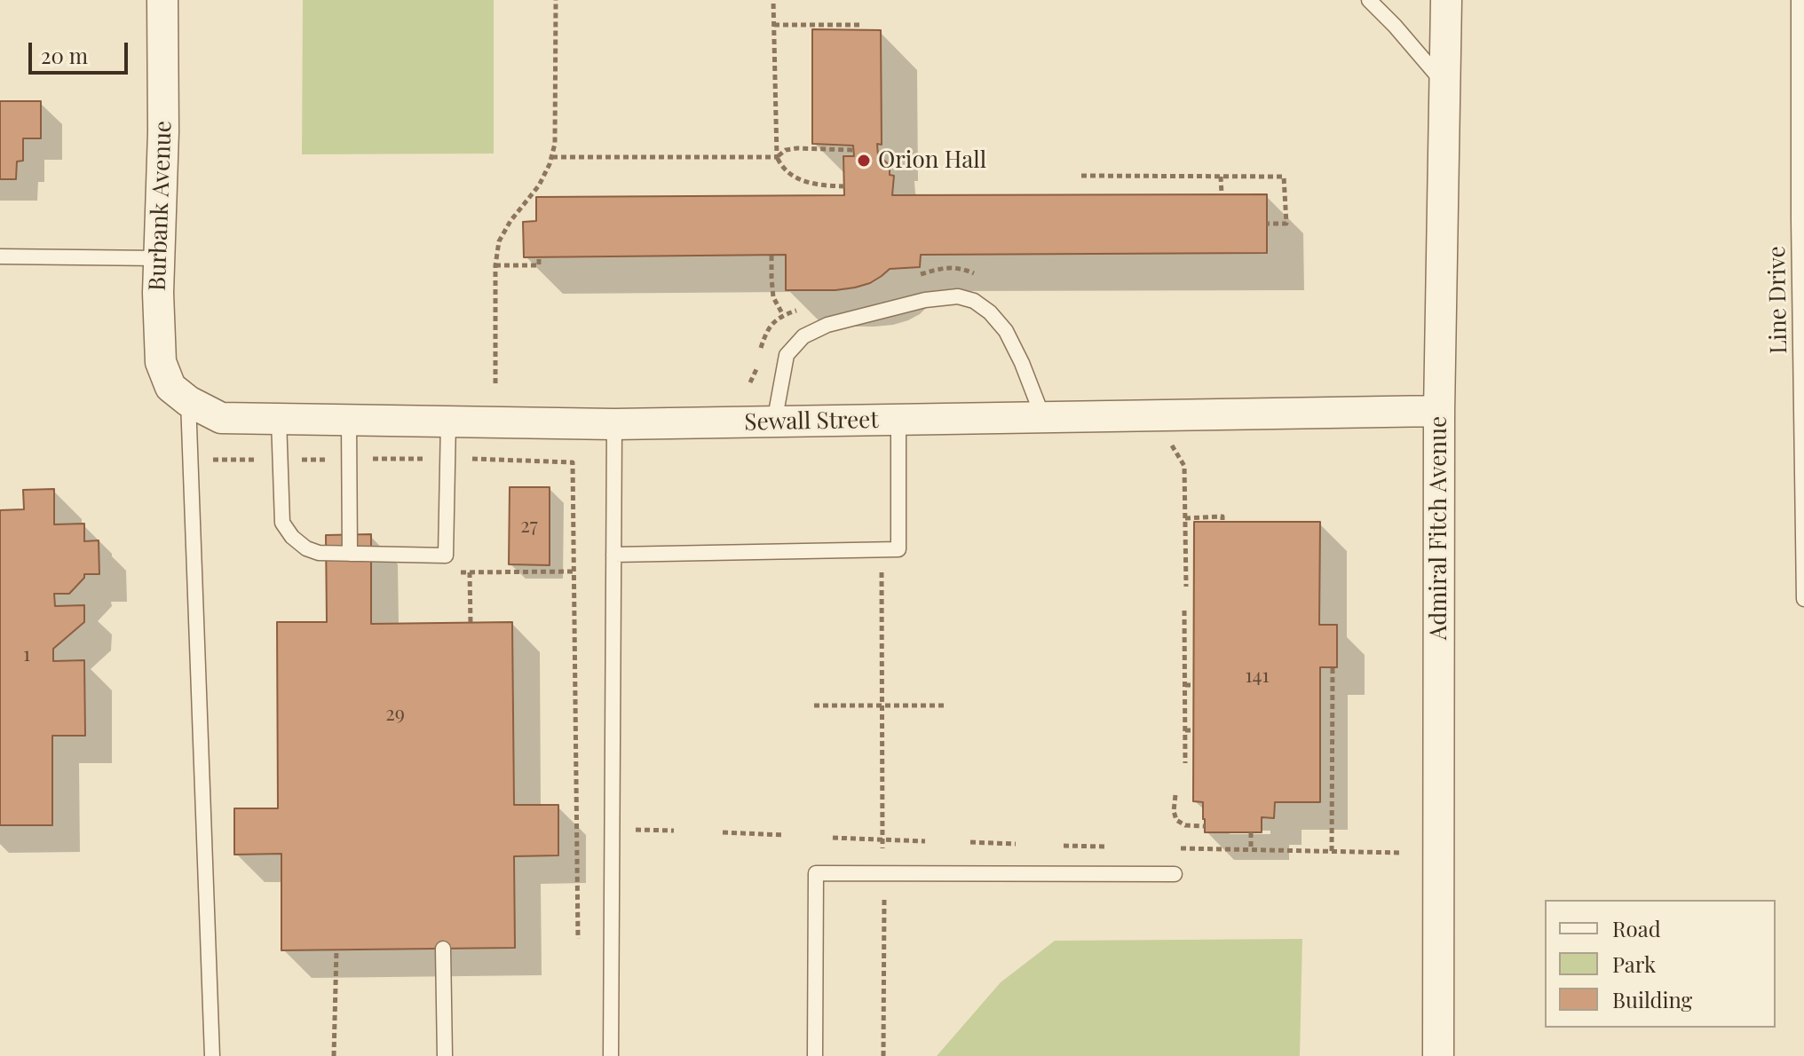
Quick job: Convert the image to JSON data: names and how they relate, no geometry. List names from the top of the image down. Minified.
{"streets":{"street":["Burbank Avenue","Sewall Street","Admiral Fitch Avenue"],"lane":["Line Drive"]},"crossings":[["Burbank Avenue","Sewall Street"],["Sewall Street","Admiral Fitch Avenue"]],"places":["Orion Hall"],"house_numbers":["27","1","141","29"],"legend":["Road","Park","Building"],"scale_bar":"20 m"}
